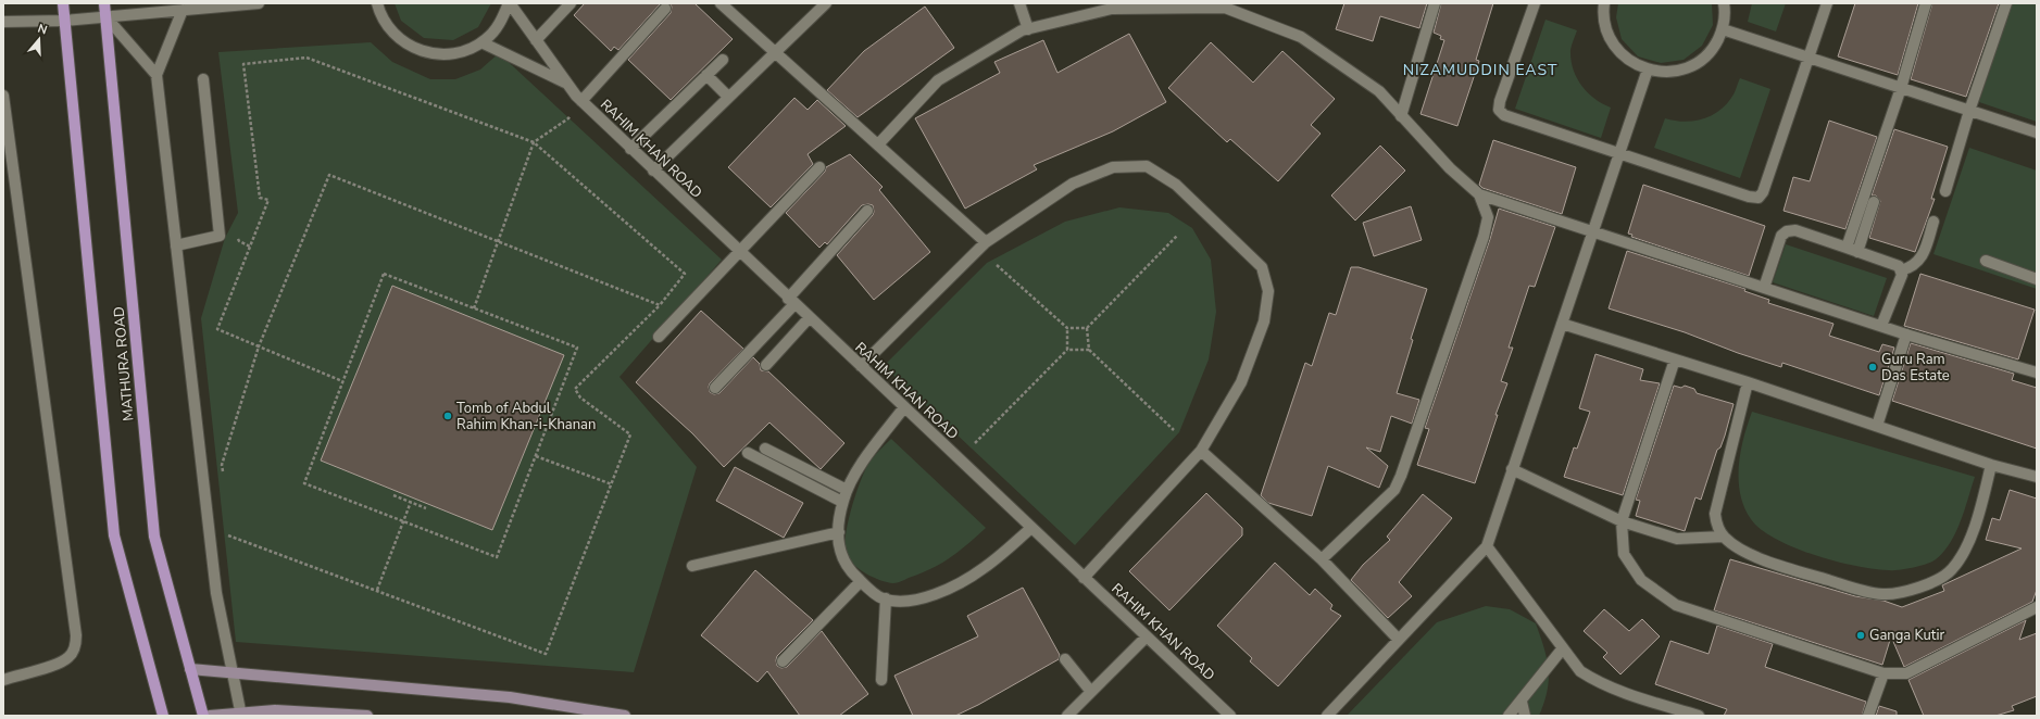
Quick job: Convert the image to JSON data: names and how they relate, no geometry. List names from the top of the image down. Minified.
{"streets":{"main road":["MATHURA ROAD"],"street":["RAHIM KHAN ROAD"]},"districts":["NIZAMUDDIN EAST"],"places":["Guru Ram Das Estate","Tomb of Abdul Rahim Khan-i-Khanan","Ganga Kutir"],"north":"top"}
